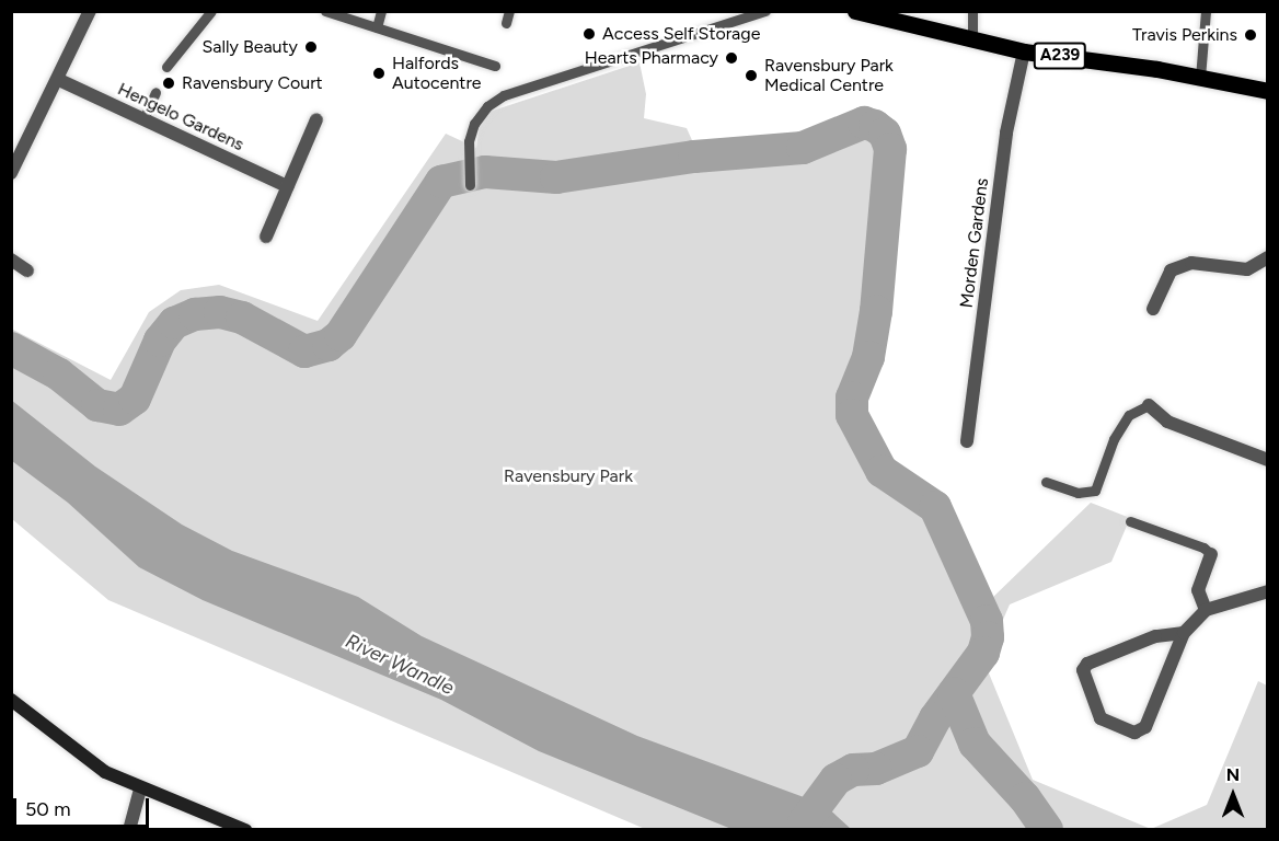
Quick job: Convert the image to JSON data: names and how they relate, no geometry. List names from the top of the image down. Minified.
{"streets":{"main road":["A239"],"street":["Hengelo Gardens","Morden Gardens"]},"crossings":[["A239","Morden Gardens"]],"water":["River Wandle"],"parks":["Ravensbury Park"],"places":["Access Self Storage","Travis Perkins","Sally Beauty","Hearts Pharmacy","Halfords Autocentre","Ravensbury Park Medical Centre","Ravensbury Court"],"scale_bar":"50 m","north":"top"}
